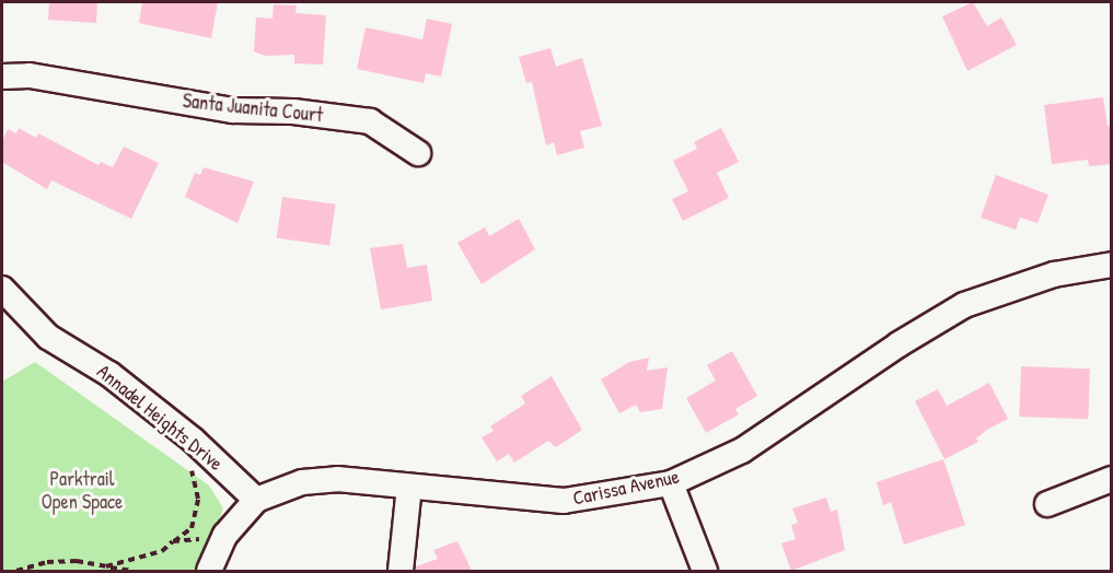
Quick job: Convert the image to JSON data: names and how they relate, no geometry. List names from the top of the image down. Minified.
{"streets":{"street":["Santa Juanita Court","Annadel Heights Drive","Carissa Avenue"]},"crossings":[["Annadel Heights Drive","Carissa Avenue"]],"parks":["Parktrail Open Space"]}
